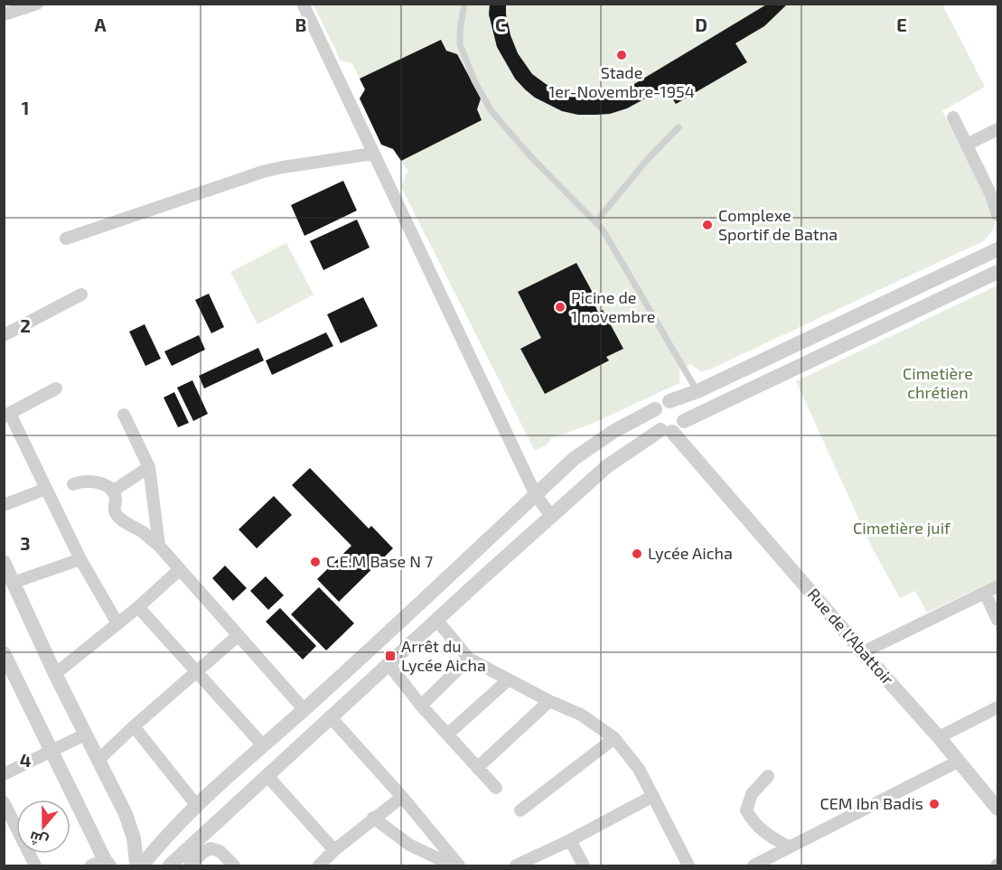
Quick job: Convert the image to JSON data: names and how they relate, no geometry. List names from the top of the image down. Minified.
{"streets":{"street":["Rue de l'Abattoir"]},"parks":["Cimetière chrétien","Cimetière juif"],"places":{"other":["Stade 1er-Novembre-1954","Complexe Sportif de Batna","Picine de 1 novembre","Lycée Aicha","C.E.M Base N 7","CEM Ibn Badis"],"transit":["Arrêt du Lycée Aicha"]},"north":"bottom","grid":{"columns":["A","B","C","D","E"],"rows":["1","2","3","4"]}}
